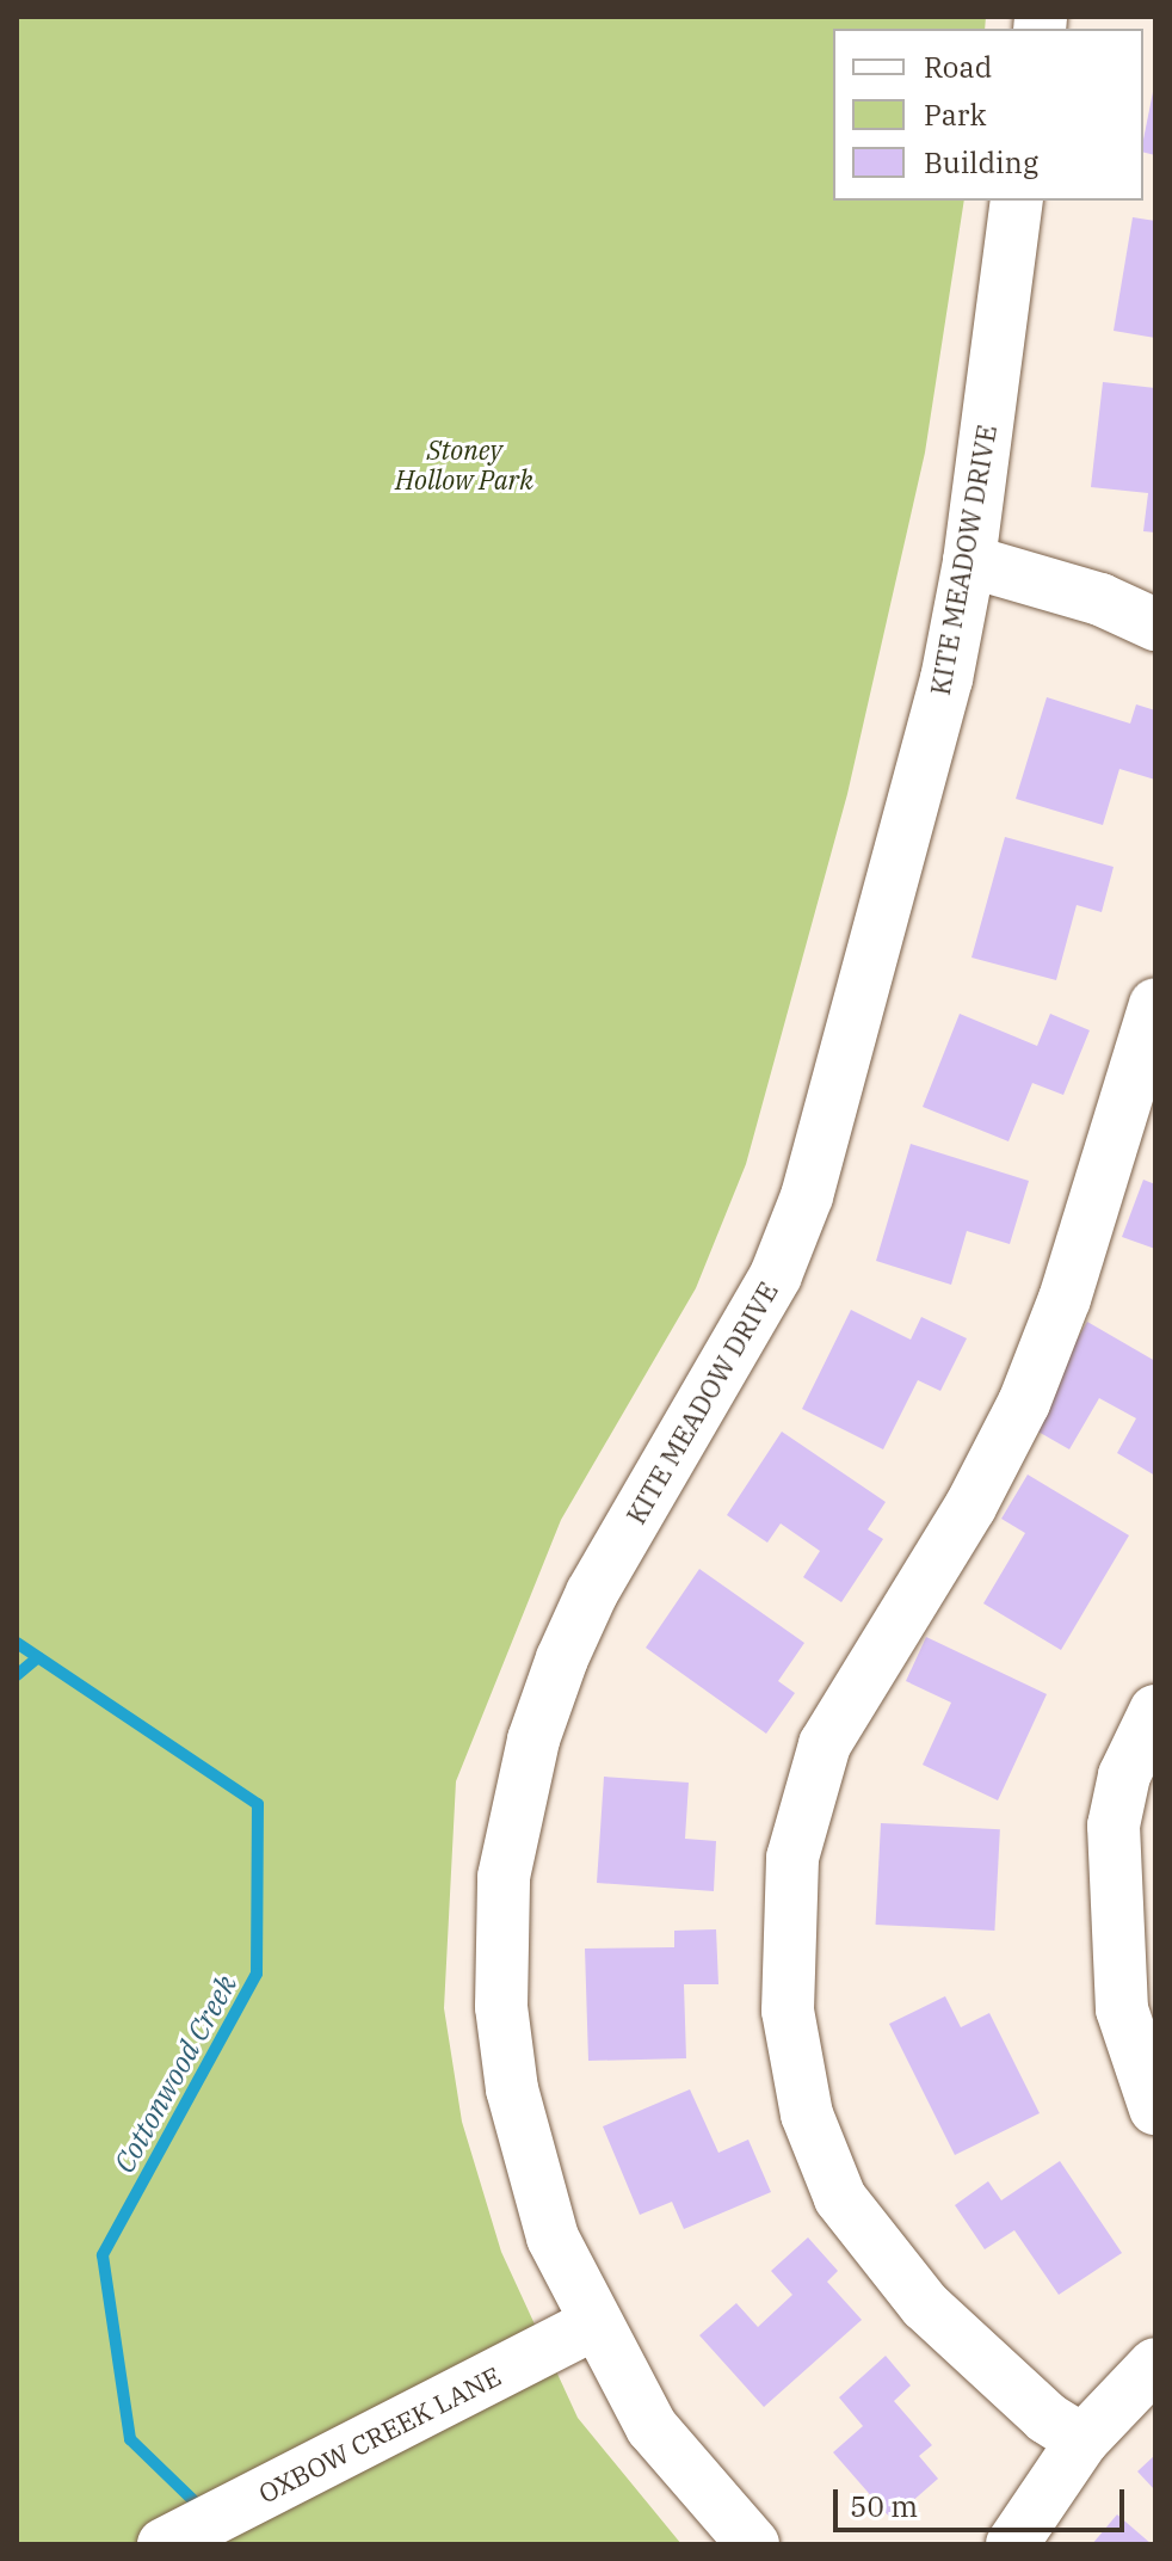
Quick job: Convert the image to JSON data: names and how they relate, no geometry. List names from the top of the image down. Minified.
{"streets":{"street":["KITE MEADOW DRIVE","OXBOW CREEK LANE"]},"crossings":[["KITE MEADOW DRIVE","OXBOW CREEK LANE"]],"water":["Cottonwood Creek"],"parks":["Stoney Hollow Park"],"legend":["Road","Park","Building"],"scale_bar":"50 m"}
